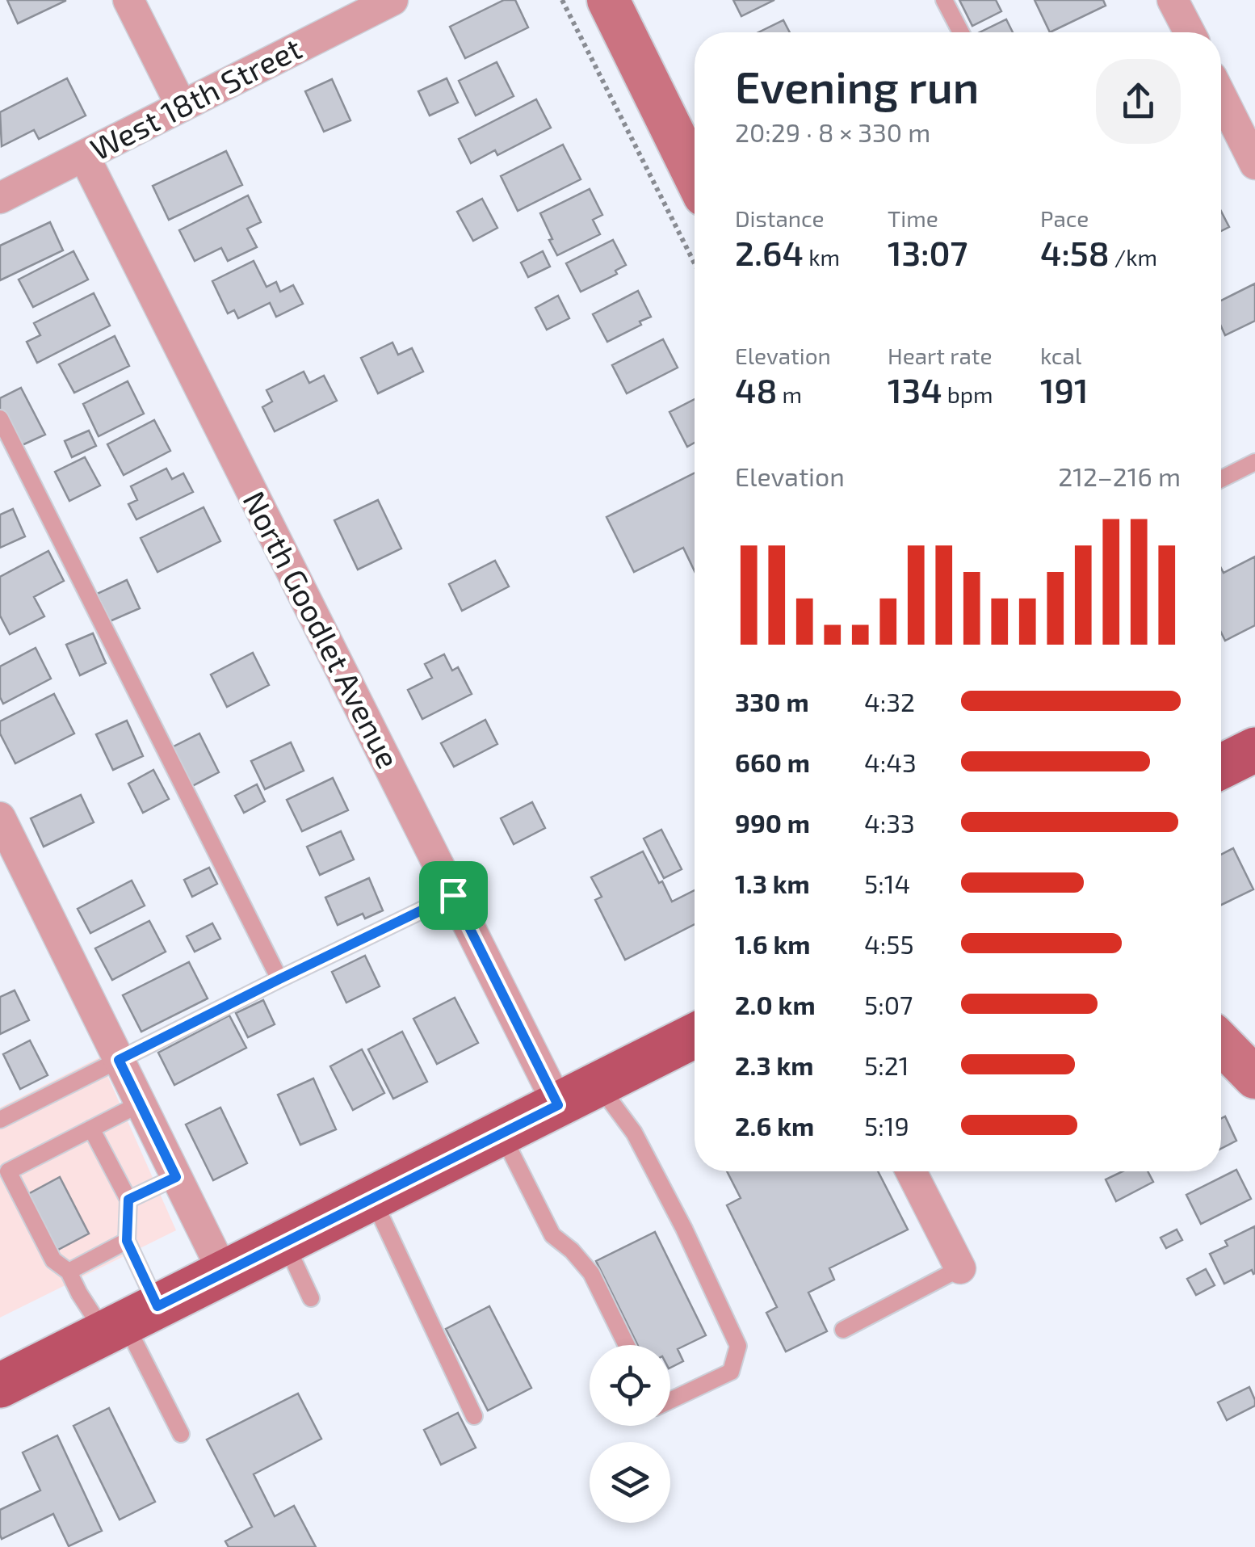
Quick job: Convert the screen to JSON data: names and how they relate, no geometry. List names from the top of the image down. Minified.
{"streets":{"street":["West 18th Street","North Goodlet Avenue"]},"crossings":[["West 18th Street","North Goodlet Avenue"]],"page":{"heading":["Evening run","20:29 · 8 × 330 m"],"stats":[["Distance","2.64 km"],["Time","13:07"],["Pace","4:58 /km"],["Elevation","48 m"],["Heart rate","134 bpm"],["kcal","191"]],"chart":["Elevation","212–216 m"],"list":[{"name":"330 m","note":"4:32"},{"name":"660 m","note":"4:43"},{"name":"990 m","note":"4:33"},{"name":"1.3 km","note":"5:14"},{"name":"1.6 km","note":"4:55"},{"name":"2.0 km","note":"5:07"},{"name":"2.3 km","note":"5:21"},{"name":"2.6 km","note":"5:19"}]}}
